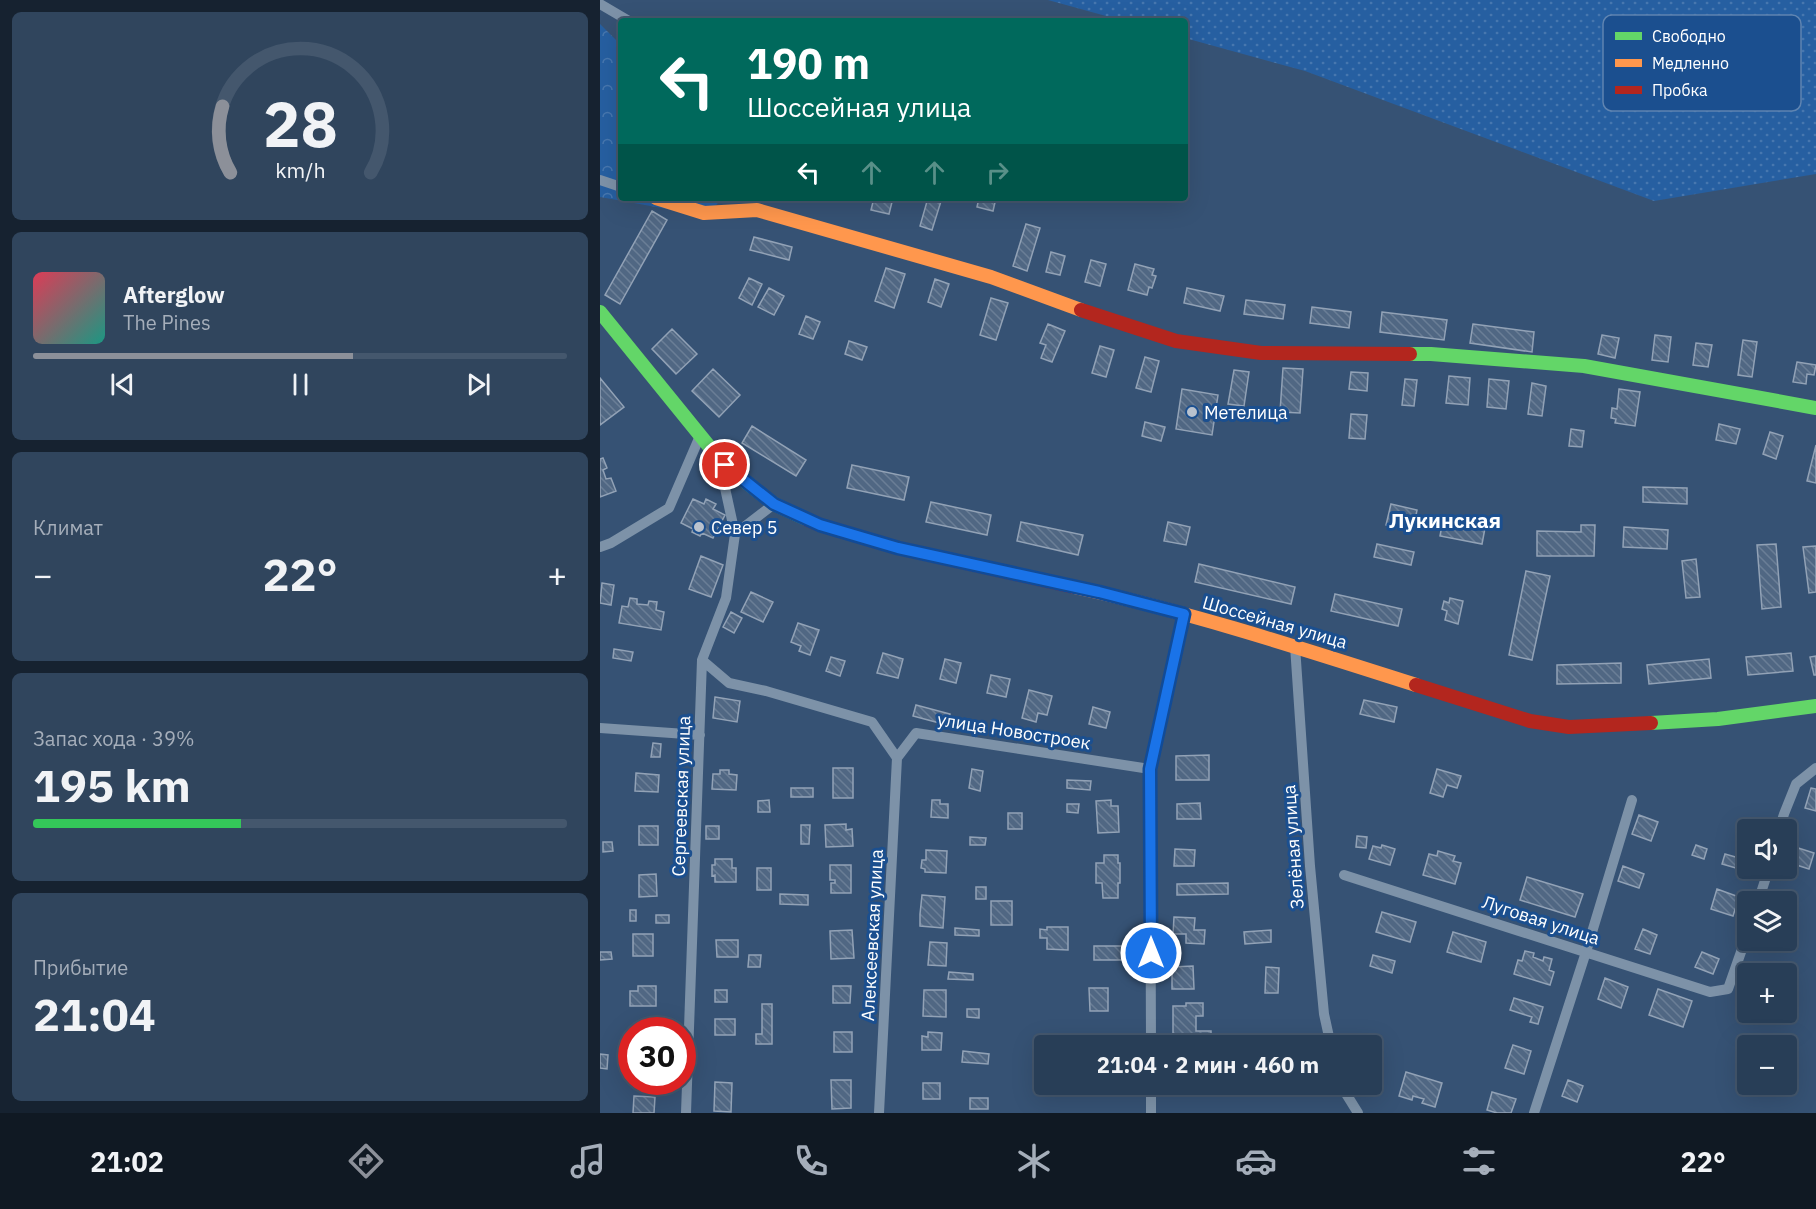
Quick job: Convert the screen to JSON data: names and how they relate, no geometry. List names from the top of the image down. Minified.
{"streets":{"main road":["Шоссейная улица"],"street":["улица Новостроек","Сергеевская улица","Зелёная улица","Луговая улица","Алексеевская улица"]},"crossings":[["Шоссейная улица","Зелёная улица"],["улица Новостроек","Алексеевская улица"]],"districts":["Лукинская"],"places":["Метелица","Север 5"],"legend":["Свободно","Медленно","Пробка"],"page":{"turn":["190 m","Шоссейная улица"],"song":["Afterglow","The Pines"],"tile":["Климат",["Запас хода · 39%","195 km"],["Прибытие","21:04"]],"heat":["−","22°","+"],"map_buttons":["+","−"],"limit":"30","trip":"21:04 · 2 мин · 460 m","tabs":["21:02","22°"],"gauge":["28","km/h"]}}
